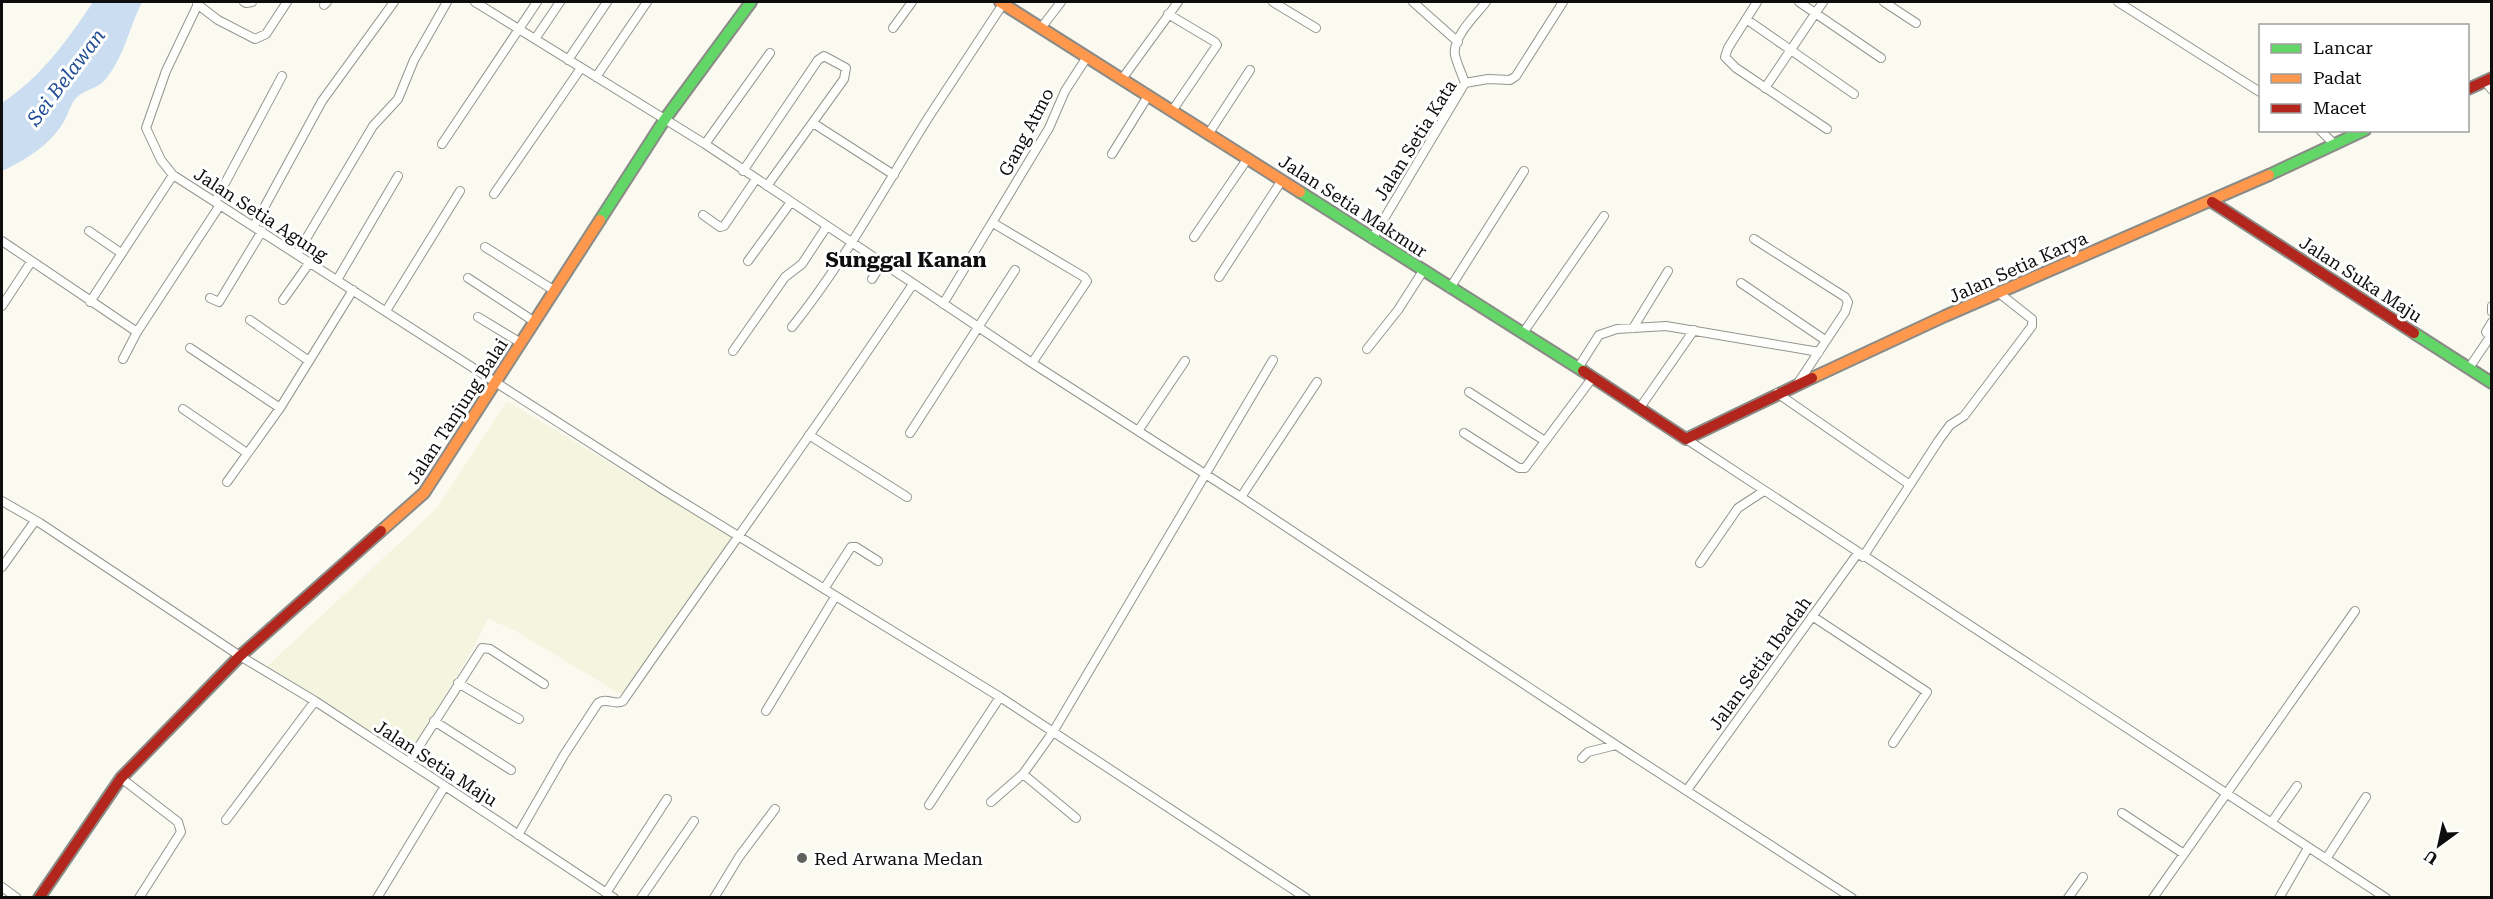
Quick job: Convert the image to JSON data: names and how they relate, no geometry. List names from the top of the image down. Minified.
{"streets":{"main road":["Jalan Setia Makmur","Jalan Setia Karya","Jalan Suka Maju","Jalan Tanjung Balai"],"street":["Gang Atmo","Jalan Setia Kata","Jalan Setia Agung","Jalan Setia Ibadah","Jalan Setia Maju"]},"crossings":[["Gang Atmo","Jalan Setia Makmur"],["Jalan Setia Kata","Jalan Setia Makmur"],["Jalan Setia Makmur","Jalan Setia Karya"],["Jalan Setia Agung","Jalan Tanjung Balai"],["Jalan Setia Karya","Jalan Suka Maju"],["Jalan Setia Karya","Jalan Setia Ibadah"],["Jalan Tanjung Balai","Jalan Setia Maju"]],"districts":["Sunggal Kanan"],"water":["Sei Belawan"],"places":["Red Arwana Medan"],"legend":["Lancar","Padat","Macet"],"north":"bottom left"}
